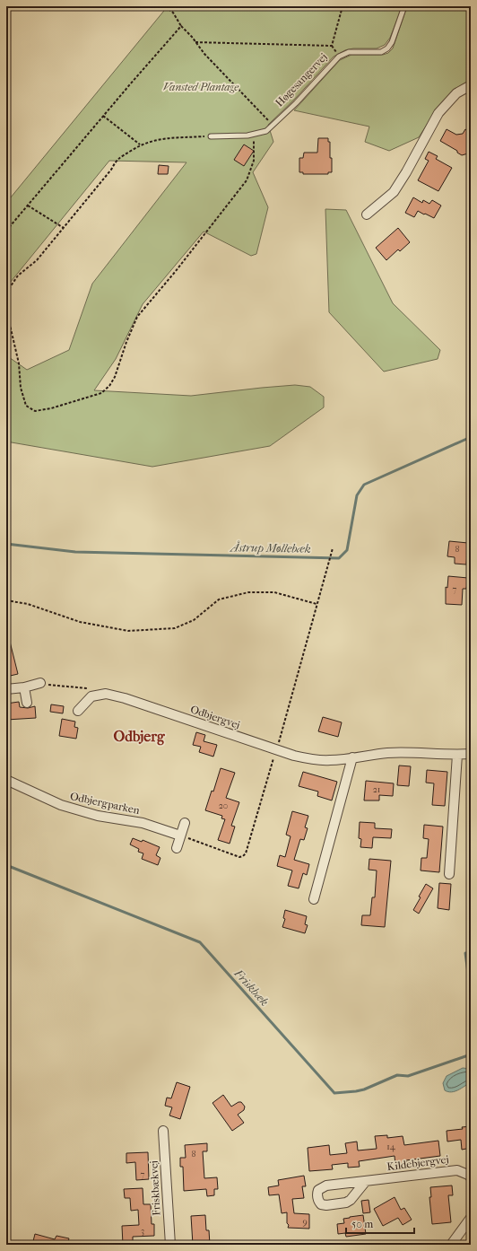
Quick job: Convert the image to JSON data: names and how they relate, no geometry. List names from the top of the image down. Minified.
{"streets":{"street":["Odbjergvej","Odbjergparken","Kildebjergvej","Friskbækvej"],"lane":["Høgesangervej"]},"districts":["Odbjerg"],"water":["Åstrup Møllebæk","Friskbæk"],"parks":["Vansted Plantage"],"house_numbers":["8","7","21","20","14","8","7","9","3"],"scale_bar":"50 m"}
